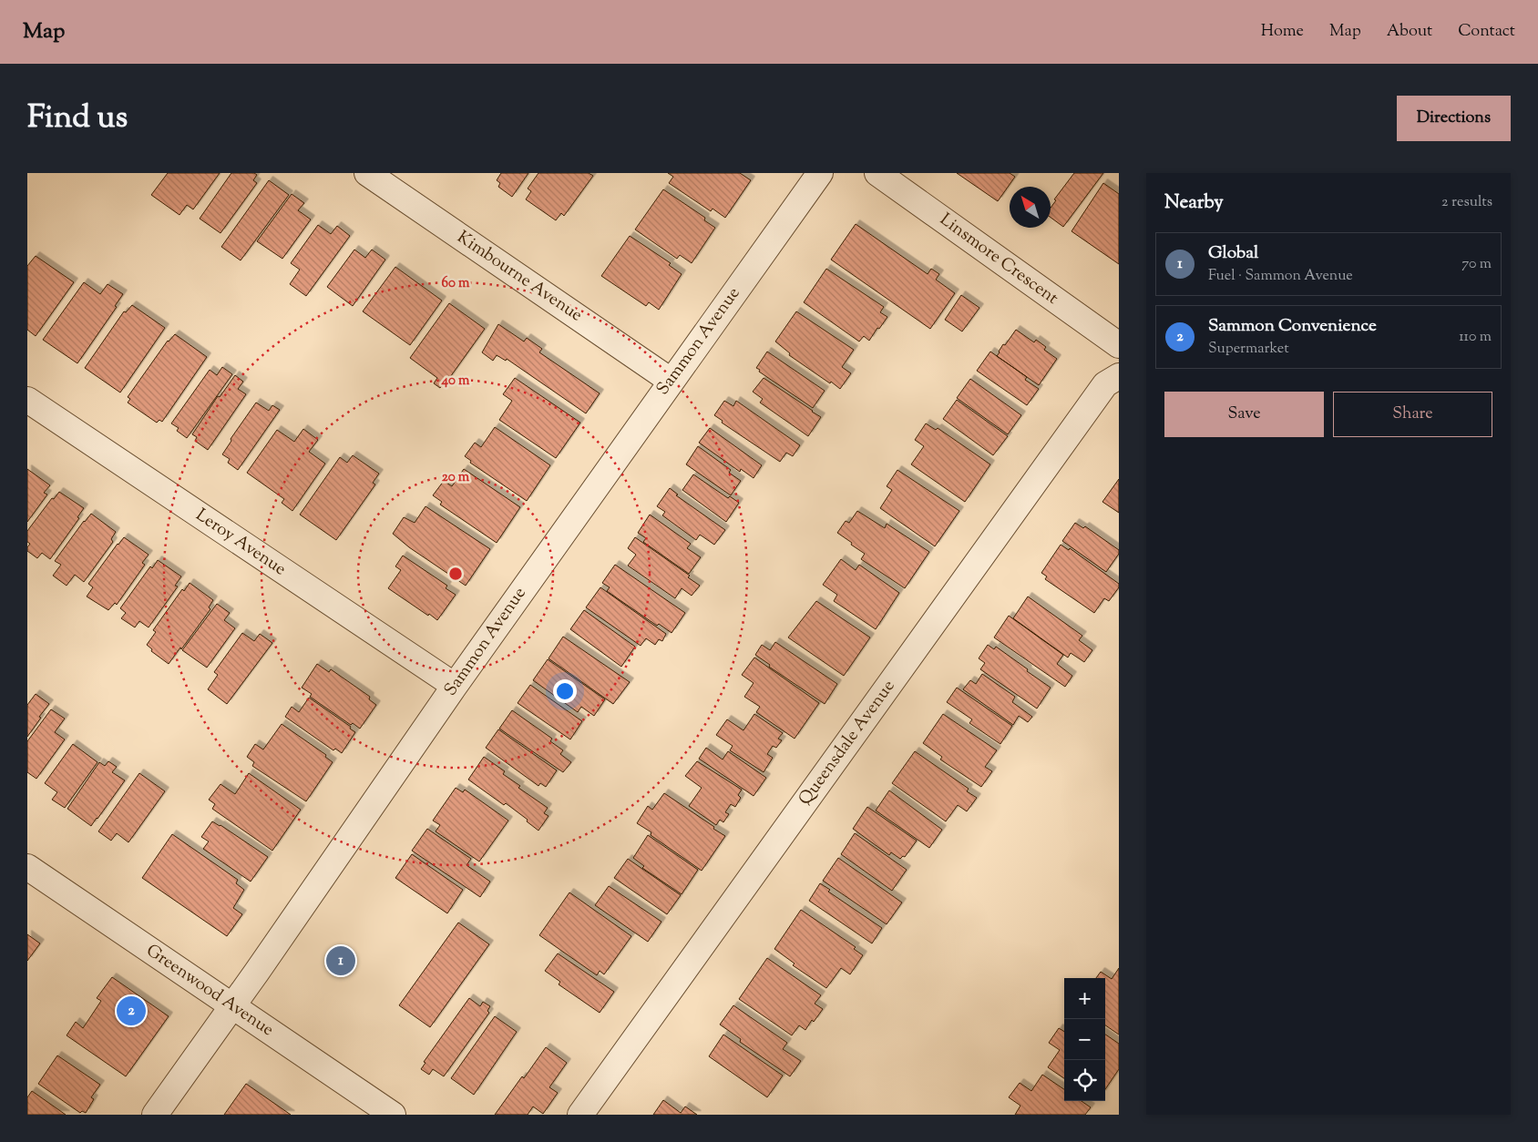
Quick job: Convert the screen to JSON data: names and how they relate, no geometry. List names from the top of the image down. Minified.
{"streets":{"street":["Linsmore Crescent","Kimbourne Avenue","Sammon Avenue","Leroy Avenue","Queensdale Avenue","Greenwood Avenue"]},"crossings":[["Kimbourne Avenue","Sammon Avenue"],["Sammon Avenue","Leroy Avenue"],["Sammon Avenue","Greenwood Avenue"]],"north":"top left","page":{"header":"Map","nav":["Home","Map","About","Contact"],"title":"Find us","buttons":["Directions",["Save","Share"]],"heading":["Nearby","2 results"],"list":[{"mark":"1","name":"Global","note":"Fuel · Sammon Avenue","value":"70 m"},{"mark":"2","name":"Sammon Convenience","note":"Supermarket","value":"110 m"}],"pins":["1","2"],"map_buttons":["+","−"]},"rings":["60 m","40 m","20 m"]}
